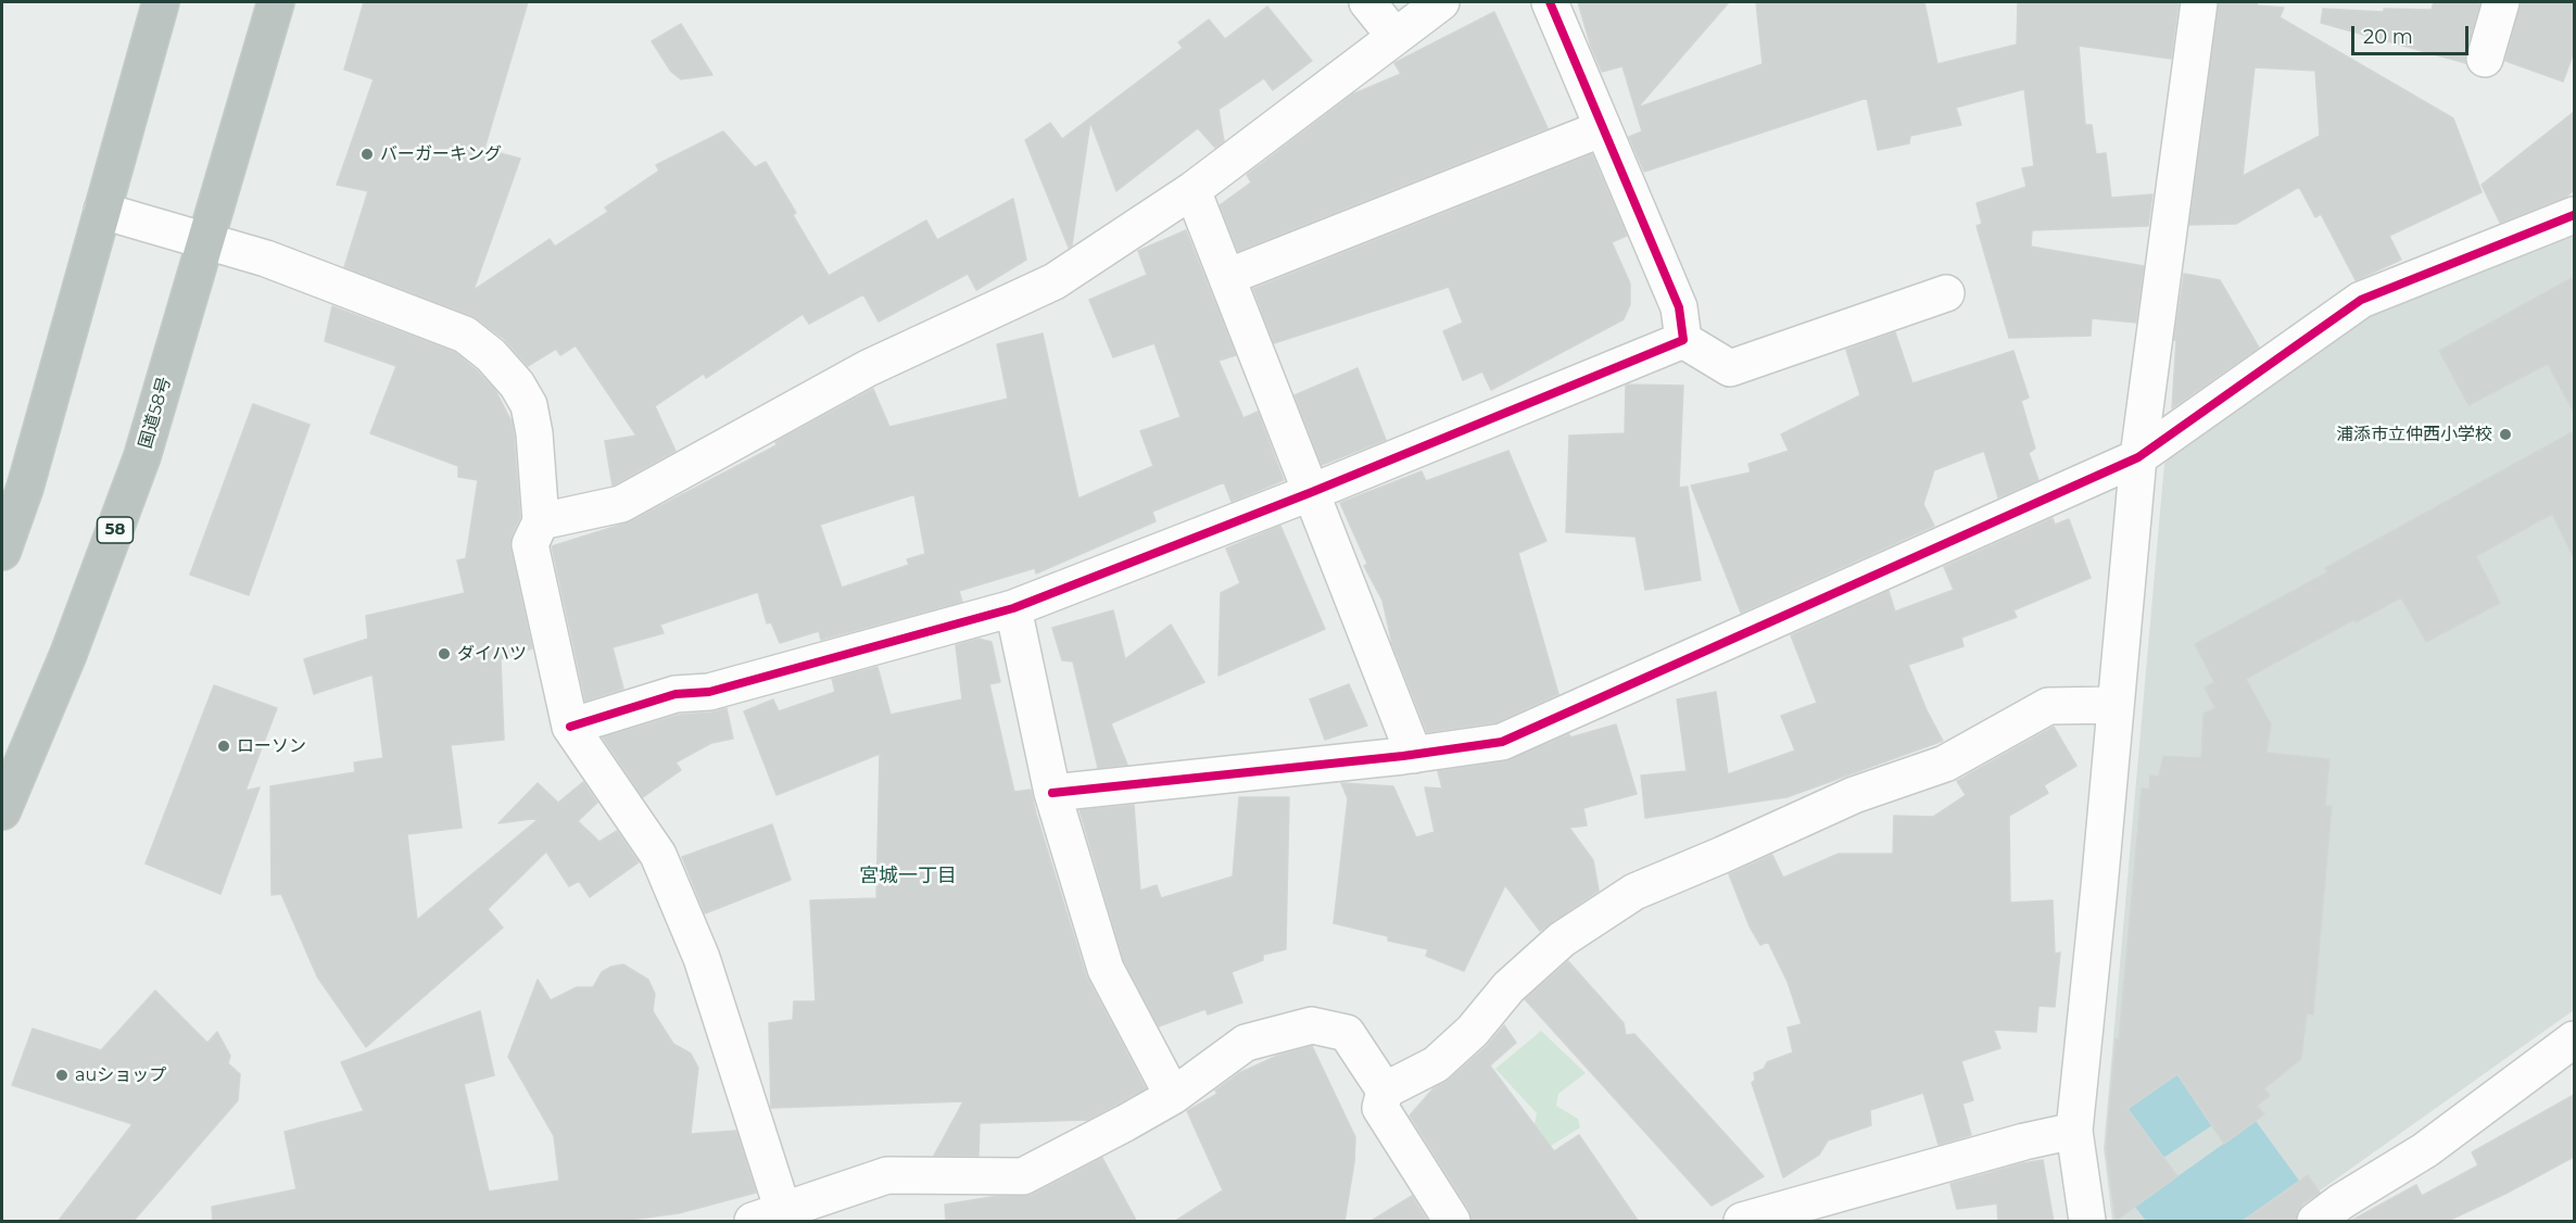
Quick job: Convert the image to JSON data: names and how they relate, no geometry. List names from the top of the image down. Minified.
{"streets":{"highway":["国道58号","58"]},"districts":["宮城一丁目"],"places":["バーガーキング","浦添市立仲西小学校","ダイハツ","ローソン","auショップ"],"scale_bar":"20 m"}
